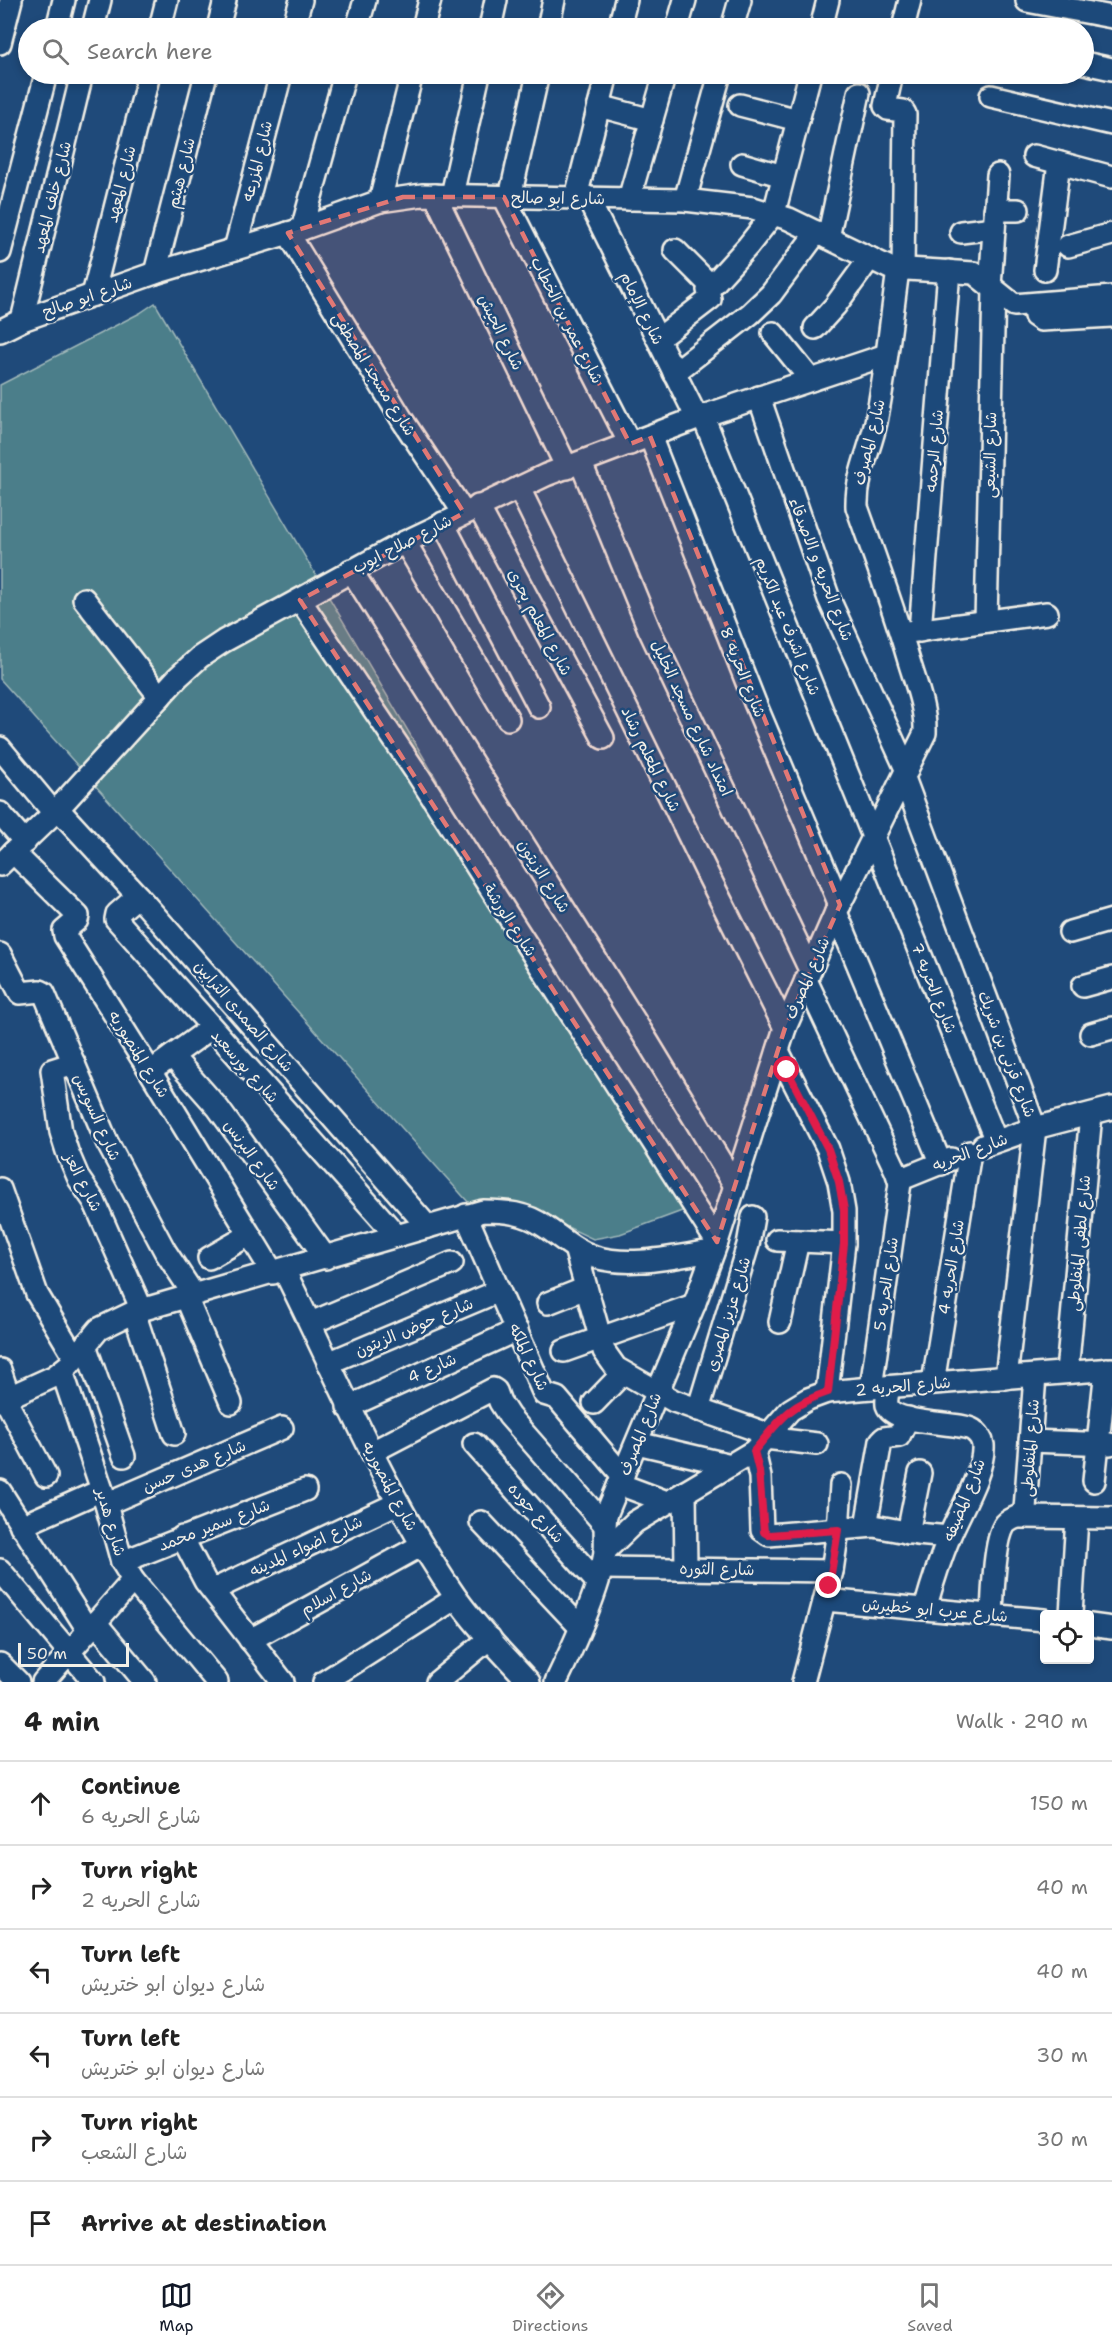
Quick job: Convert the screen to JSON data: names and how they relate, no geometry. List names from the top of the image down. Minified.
{"streets":{"street":["شارع المزرعه","شارع هيثم","شارع المعهد","شارع خلف المعهد","شارع ابو صالح","شارع الإمام","شارع عمر بن الخطاب","شارع الجيش","شارع مسجد المصطفى","شارع المصرف","شارع الرحمه","شارع الشيعى","شارع صلاح ايوب","شارع الحريه و الاصدقاء","شارع المعلم بحرى","شارع اشرف عبد الكريم","شارع الحريه 8","امتداد شارع مسجد الخليل","شارع المعلم رشاد","شارع الزيتون","شارع الورشة","شارع الحريه 7","شارع الصمدى الترابين","شارع المنصوريه","شارع قرنى بن شريك","شارع بورسعيد","شارع السويس","شارع الحريه","شارع البرنس","شارع العز","شارع لطفى المنفلوطى","شارع الحريه 4","شارع الحريه 5","شارع عزيز المصرى","شارع حوض الزيتون","شارع الملكه","شارع 4","شارع الحريه 2","شارع المنفلوطى","شارع هدى حسن","شارع المضيفه","شارع جوده","شارع هدير","شارع سمير محمد","شارع اضواء المدينه","شارع الثوره","شارع اسلام","شارع عرب ابو خطيرش"]},"crossings":[["شارع المزرعه","شارع ابو صالح"],["شارع هيثم","شارع ابو صالح"],["شارع المعهد","شارع ابو صالح"],["شارع خلف المعهد","شارع ابو صالح"],["شارع ابو صالح","شارع الإمام"],["شارع ابو صالح","شارع عمر بن الخطاب"],["شارع ابو صالح","شارع الجيش"],["شارع ابو صالح","شارع مسجد المصطفى"],["شارع ابو صالح","شارع المصرف"],["شارع ابو صالح","شارع الرحمه"],["شارع ابو صالح","شارع الشيعى"],["شارع الإمام","شارع صلاح ايوب"],["شارع الإمام","شارع اشرف عبد الكريم"],["شارع عمر بن الخطاب","شارع صلاح ايوب"],["شارع الجيش","شارع صلاح ايوب"],["شارع الجيش","امتداد شارع مسجد الخليل"],["شارع مسجد المصطفى","شارع صلاح ايوب"],["شارع مسجد المصطفى","شارع المعلم بحرى"],["شارع المصرف","شارع الرحمه"],["شارع المصرف","شارع صلاح ايوب"],["شارع المصرف","شارع الحريه و الاصدقاء"],["شارع المصرف","شارع اشرف عبد الكريم"],["شارع المصرف","شارع الحريه 8"],["شارع المصرف","امتداد شارع مسجد الخليل"],["شارع المصرف","شارع المعلم رشاد"],["شارع المصرف","شارع الزيتون"],["شارع المصرف","شارع الورشة"],["شارع المصرف","شارع الحريه 7"],["شارع المصرف","شارع قرنى بن شريك"],["شارع المصرف","شارع الملكه"],["شارع المصرف","شارع الحريه 2"],["شارع المصرف","شارع جوده"],["شارع المصرف","شارع الثوره"],["شارع صلاح ايوب","شارع الحريه و الاصدقاء"],["شارع صلاح ايوب","شارع المعلم بحرى"],["شارع صلاح ايوب","شارع اشرف عبد الكريم"],["شارع صلاح ايوب","شارع الحريه 8"],["شارع صلاح ايوب","امتداد شارع مسجد الخليل"],["شارع صلاح ايوب","شارع المعلم رشاد"],["شارع صلاح ايوب","شارع الزيتون"],["شارع صلاح ايوب","شارع الورشة"],["شارع صلاح ايوب","شارع الصمدى الترابين"],["شارع صلاح ايوب","شارع المنصوريه"],["شارع الحريه و الاصدقاء","شارع قرنى بن شريك"],["شارع اشرف عبد الكريم","شارع الحريه 7"],["شارع الحريه 8","شارع الحريه"],["امتداد شارع مسجد الخليل","شارع الحريه"],["امتداد شارع مسجد الخليل","شارع الحريه 5"],["شارع الحريه 7","شارع الحريه"],["شارع الصمدى الترابين","شارع بورسعيد"],["شارع المنصوريه","شارع حوض الزيتون"],["شارع المنصوريه","شارع 4"],["شارع المنصوريه","شارع اضواء المدينه"],["شارع المنصوريه","شارع اسلام"],["شارع قرنى بن شريك","شارع الحريه"],["شارع قرنى بن شريك","شارع الحريه 2"],["شارع السويس","شارع العز"],["شارع الحريه","شارع لطفى المنفلوطى"],["شارع الحريه","شارع الحريه 4"],["شارع الحريه","شارع الحريه 5"],["شارع لطفى المنفلوطى","شارع الحريه 2"],["شارع الحريه 4","شارع الحريه 2"],["شارع الحريه 5","شارع الحريه 2"],["شارع الحريه 5","شارع المضيفه"],["شارع حوض الزيتون","شارع الملكه"],["شارع الملكه","شارع 4"],["شارع الحريه 2","شارع المنفلوطى"],["شارع الحريه 2","شارع المضيفه"],["شارع الحريه 2","شارع جوده"],["شارع الحريه 2","شارع الثوره"],["شارع المنفلوطى","شارع عرب ابو خطيرش"],["شارع هدى حسن","شارع هدير"],["شارع المضيفه","شارع عرب ابو خطيرش"],["شارع جوده","شارع الثوره"],["شارع هدير","شارع سمير محمد"]],"scale_bar":"50 m","page":{"search":"Search here","scale":"50 m","heading":["4 min","Walk · 290 m"],"list":[["Continue","شارع الحريه 6","150 m"],["Turn right","شارع الحريه 2","40 m"],["Turn left","شارع ديوان ابو ختريش","40 m"],["Turn left","شارع ديوان ابو ختريش","30 m"],["Turn right","شارع الشعب","30 m"],"Arrive at destination"],"nav":["Map","Directions","Saved"]}}
